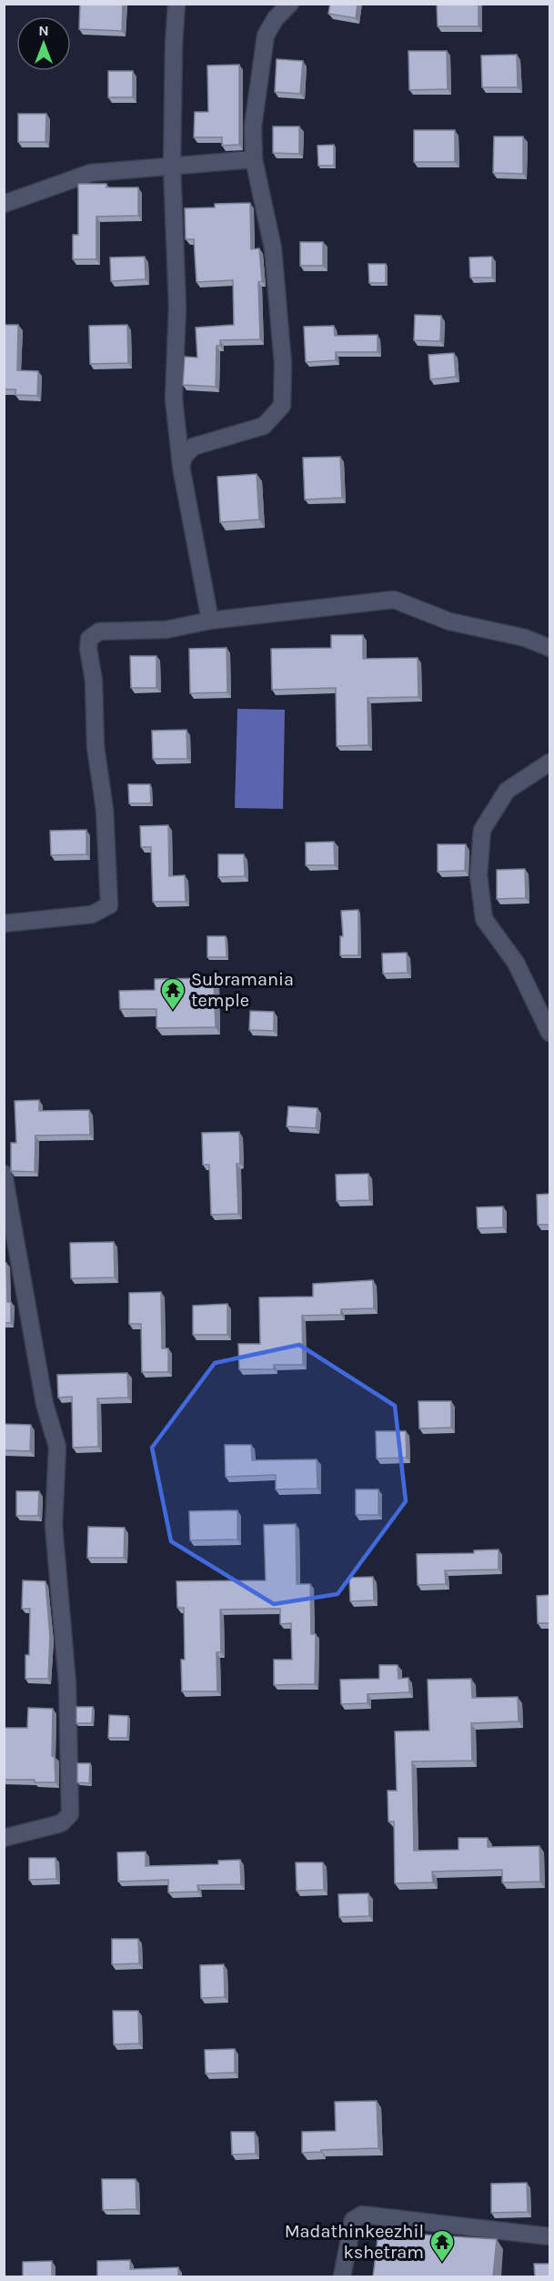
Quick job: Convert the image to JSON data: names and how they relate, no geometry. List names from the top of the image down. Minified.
{"places":{"temple":["Subramania temple","Madathinkeezhil kshetram"]},"north":"top"}
